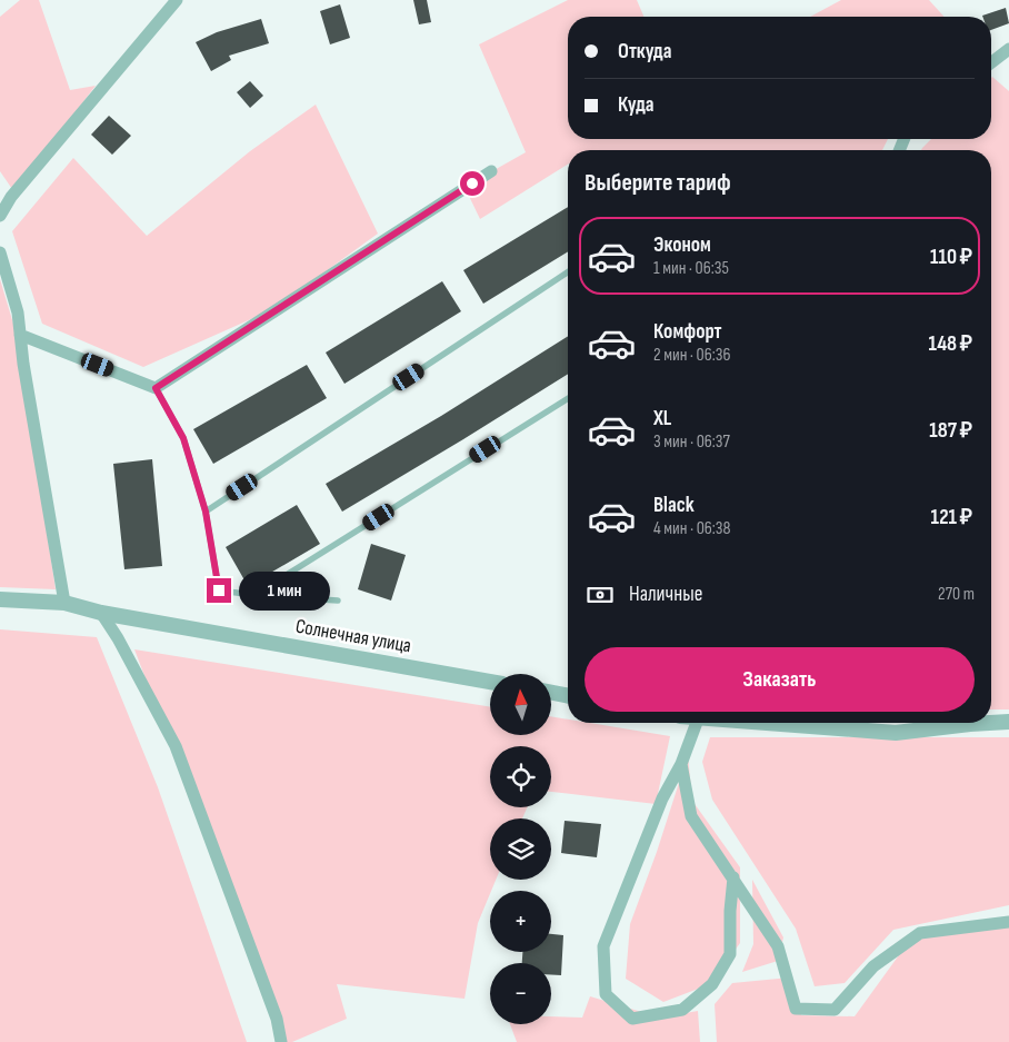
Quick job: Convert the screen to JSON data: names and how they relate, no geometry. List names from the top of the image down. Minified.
{"streets":{"street":["Солнечная улица"]},"north":"top","page":{"banner":["Откуда","Куда"],"heading":"Выберите тариф","list":[{"name":"Эконом","note":"1 мин · 06:35","value":"110 ₽"},{"name":"Комфорт","note":"2 мин · 06:36","value":"148 ₽"},{"name":"XL","note":"3 мин · 06:37","value":"187 ₽"},{"name":"Black","note":"4 мин · 06:38","value":"121 ₽"}],"pay":["Наличные","270 m"],"bubble":"1 мин","buttons":"Заказать","map_buttons":["+","−"]}}
